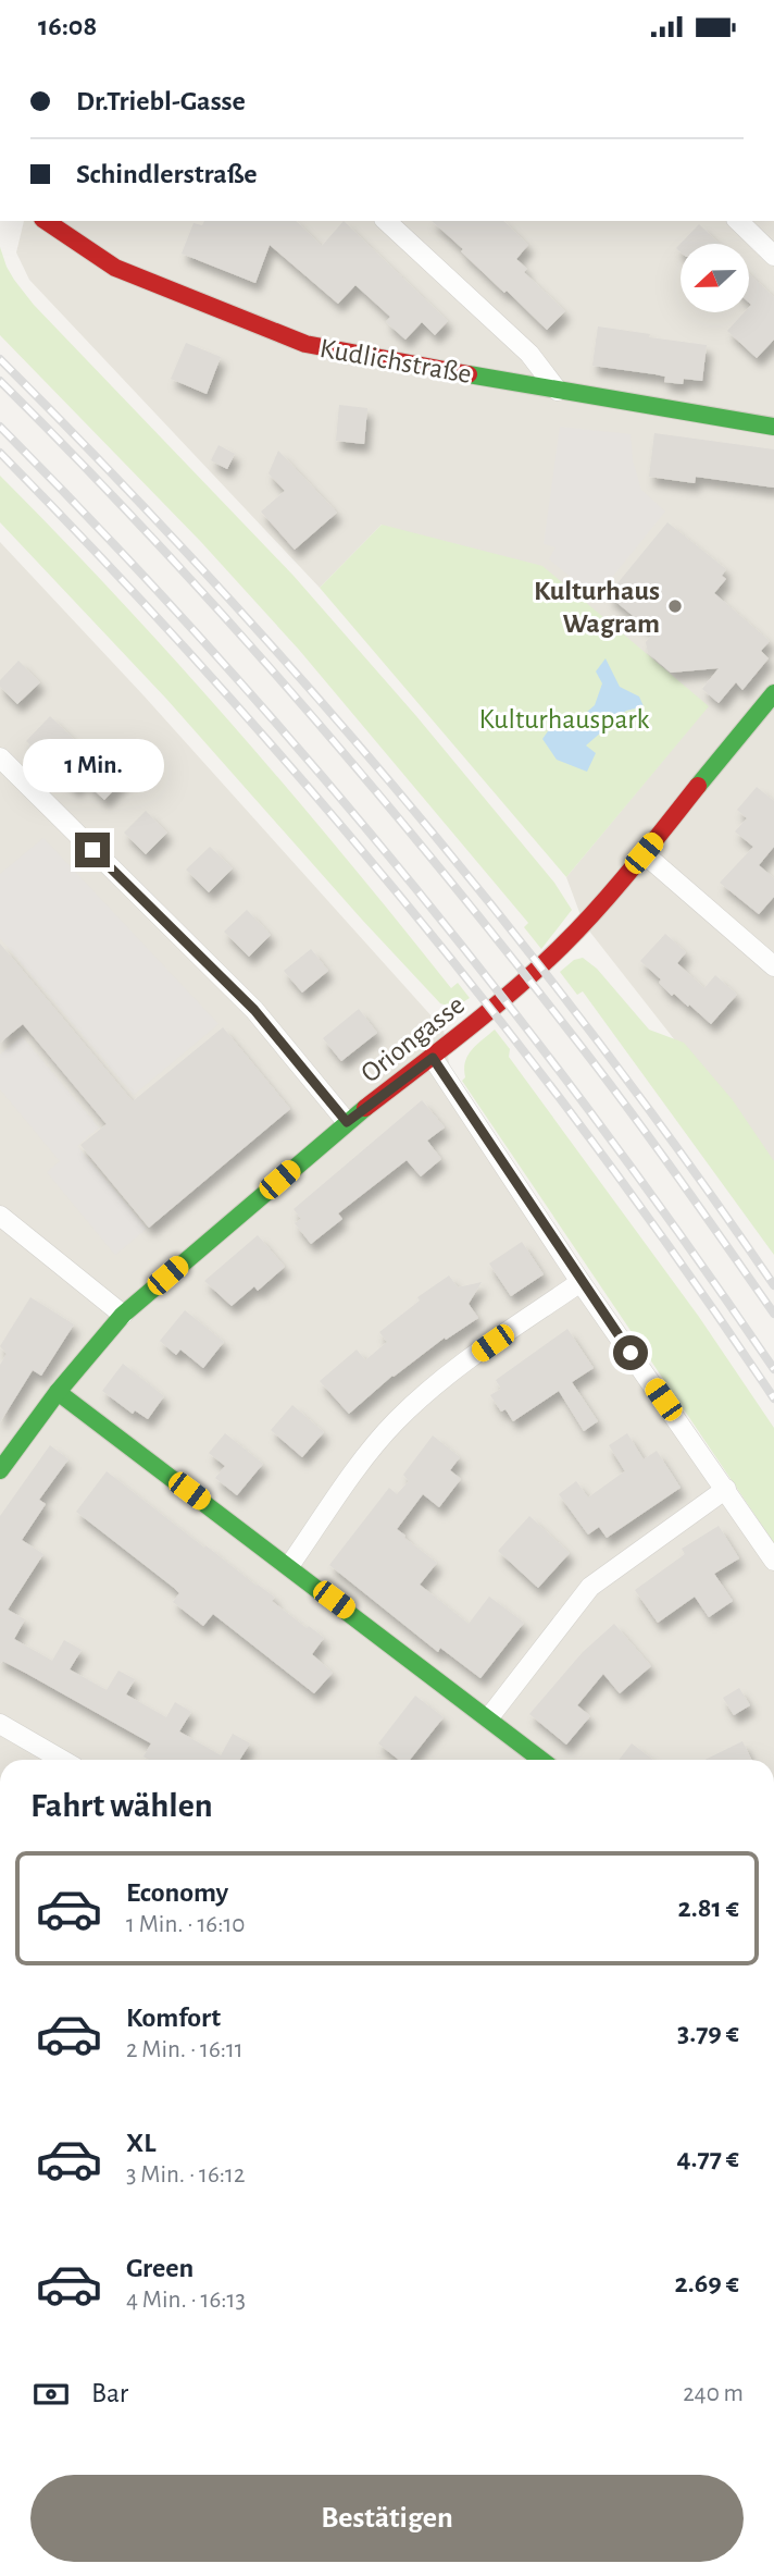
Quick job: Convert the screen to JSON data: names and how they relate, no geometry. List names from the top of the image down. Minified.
{"streets":{"street":["Kudlichstraße","Oriongasse"]},"parks":["Kulturhauspark"],"places":["Kulturhaus Wagram"],"north":"left","page":{"status":"16:08","banner":["Dr.Triebl-Gasse","Schindlerstraße"],"bubble":"1 Min.","heading":"Fahrt wählen","list":[{"name":"Economy","note":"1 Min. · 16:10","value":"2.81 €"},{"name":"Komfort","note":"2 Min. · 16:11","value":"3.79 €"},{"name":"XL","note":"3 Min. · 16:12","value":"4.77 €"},{"name":"Green","note":"4 Min. · 16:13","value":"2.69 €"}],"pay":["Bar","240 m"],"buttons":"Bestätigen"}}
